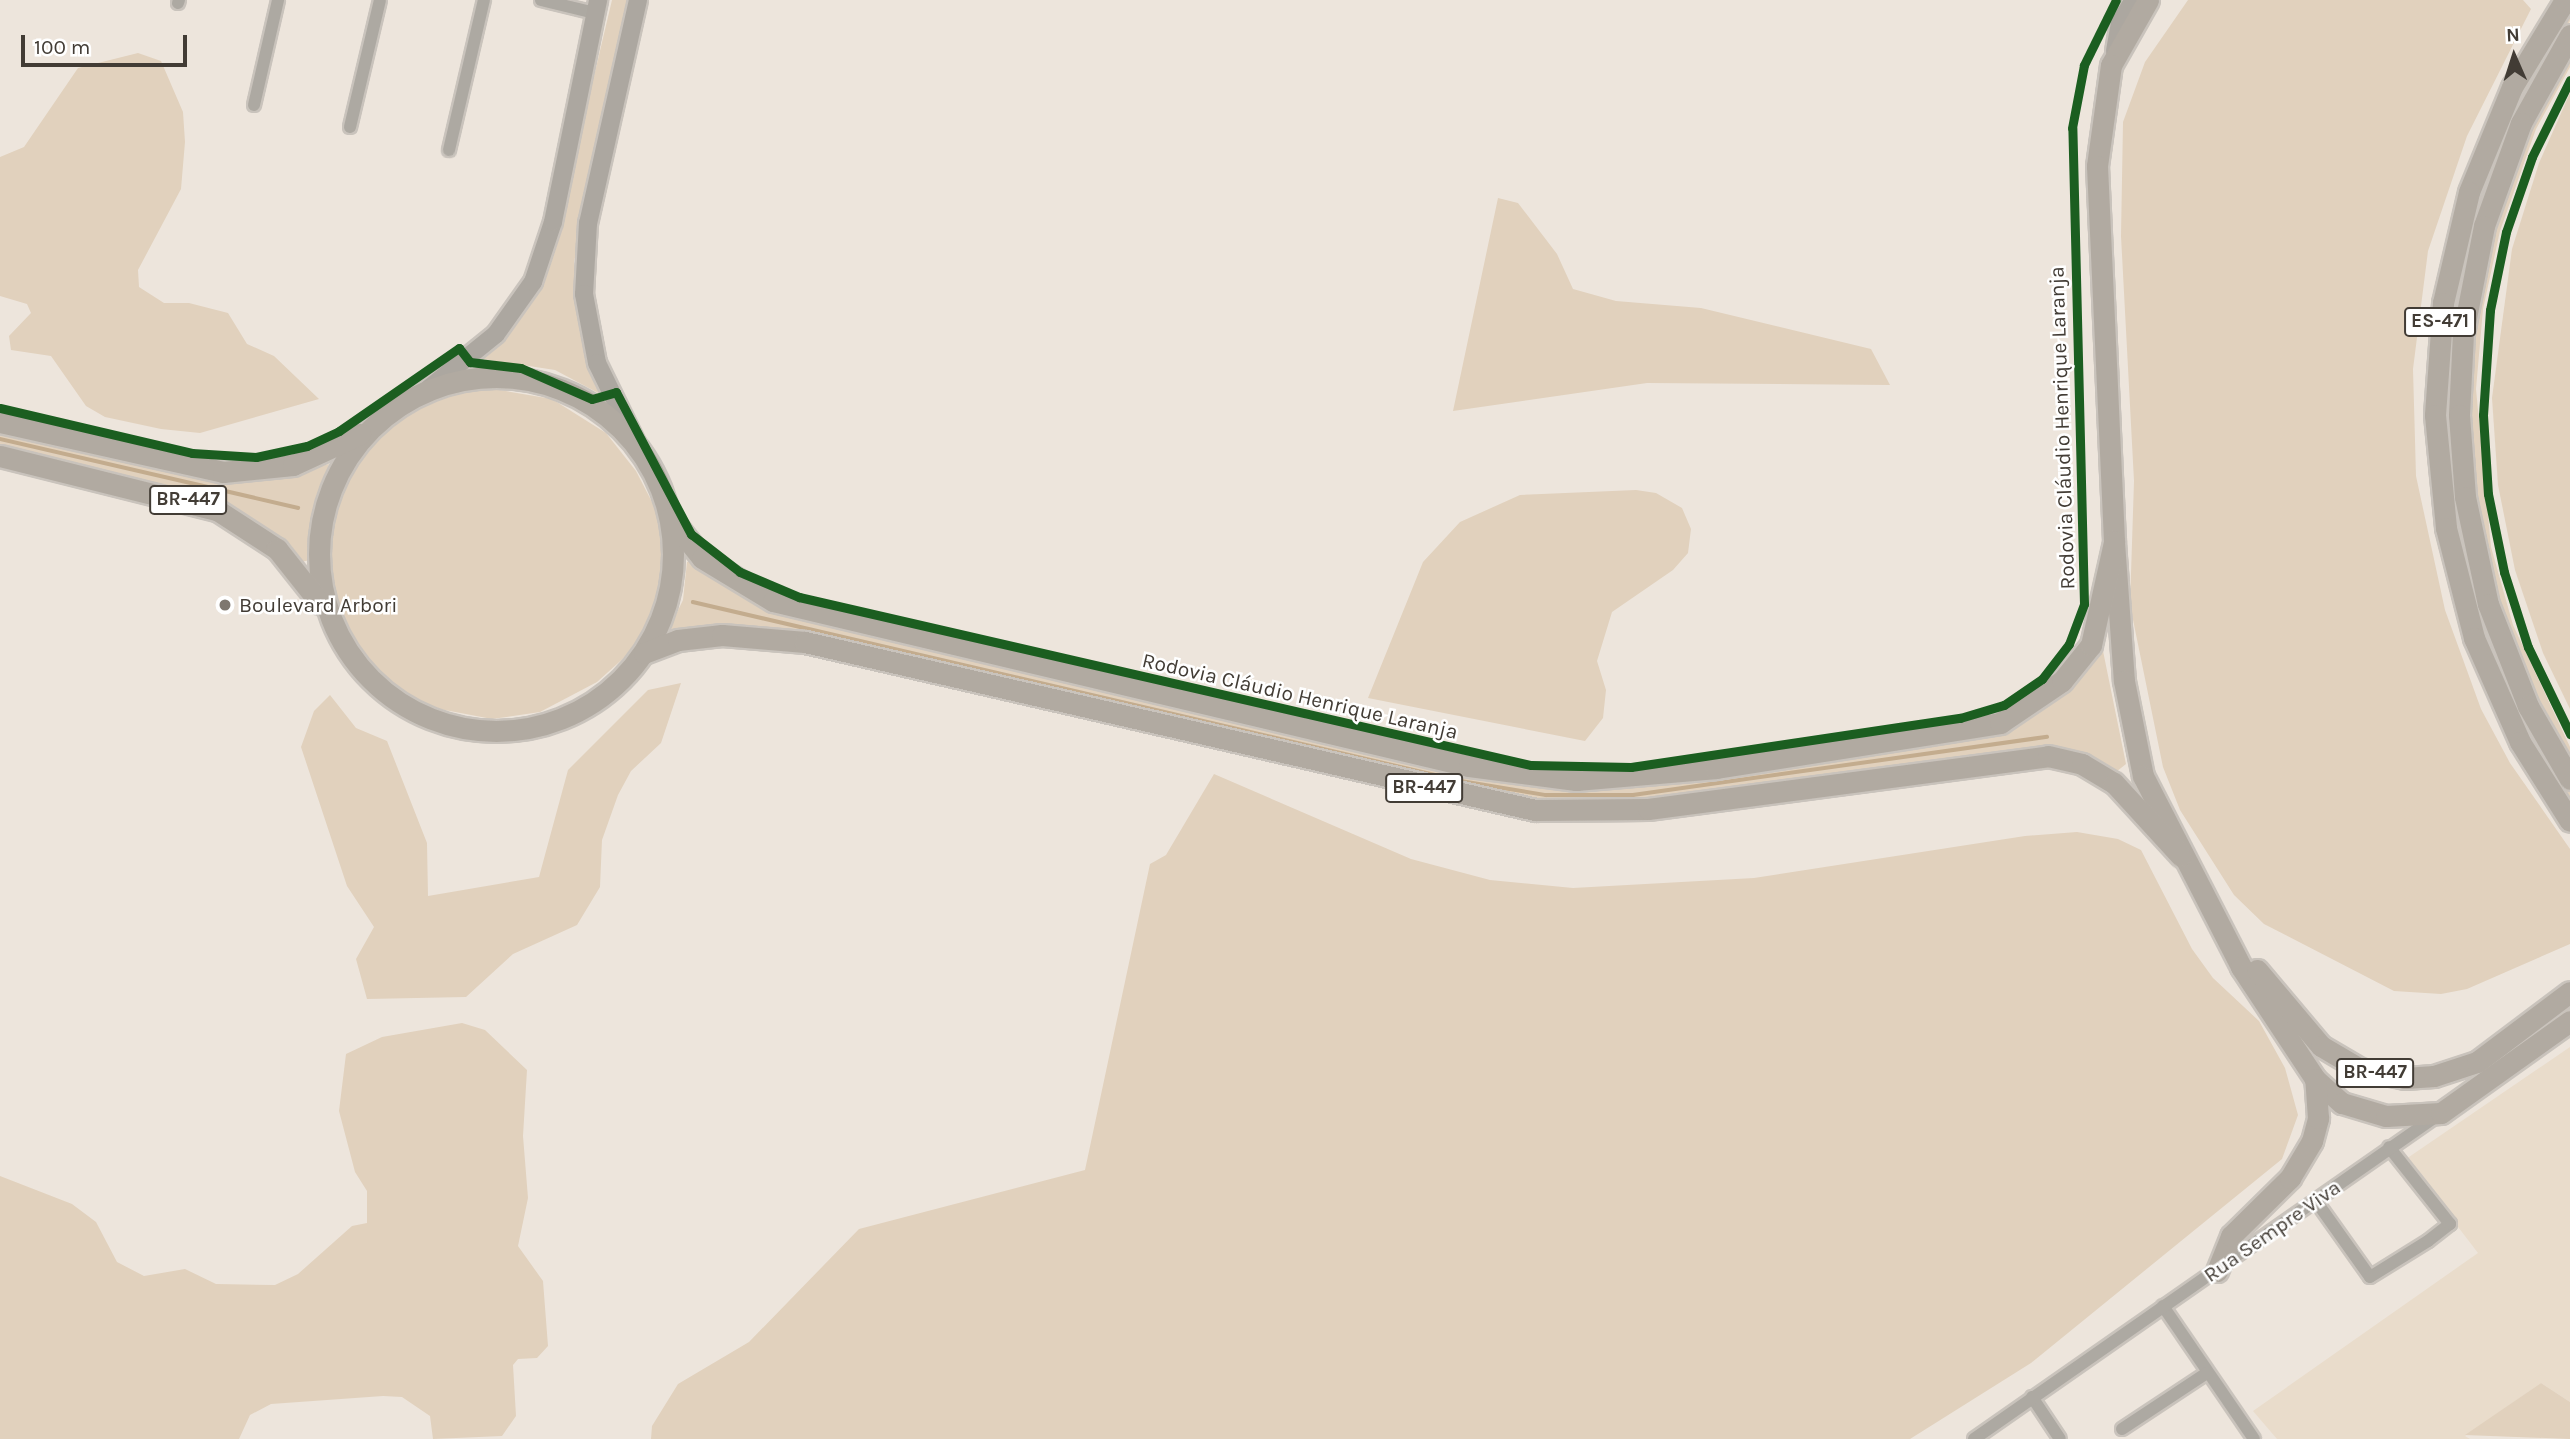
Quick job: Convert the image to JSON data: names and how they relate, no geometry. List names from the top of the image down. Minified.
{"streets":{"main road":["ES-471","Rodovia Cláudio Henrique Laranja","BR-447","Rua Sempre Viva"]},"crossings":[["Rodovia Cláudio Henrique Laranja","BR-447"],["BR-447","Rua Sempre Viva"]],"places":["Boulevard Arbori"],"scale_bar":"100 m","north":"top"}
